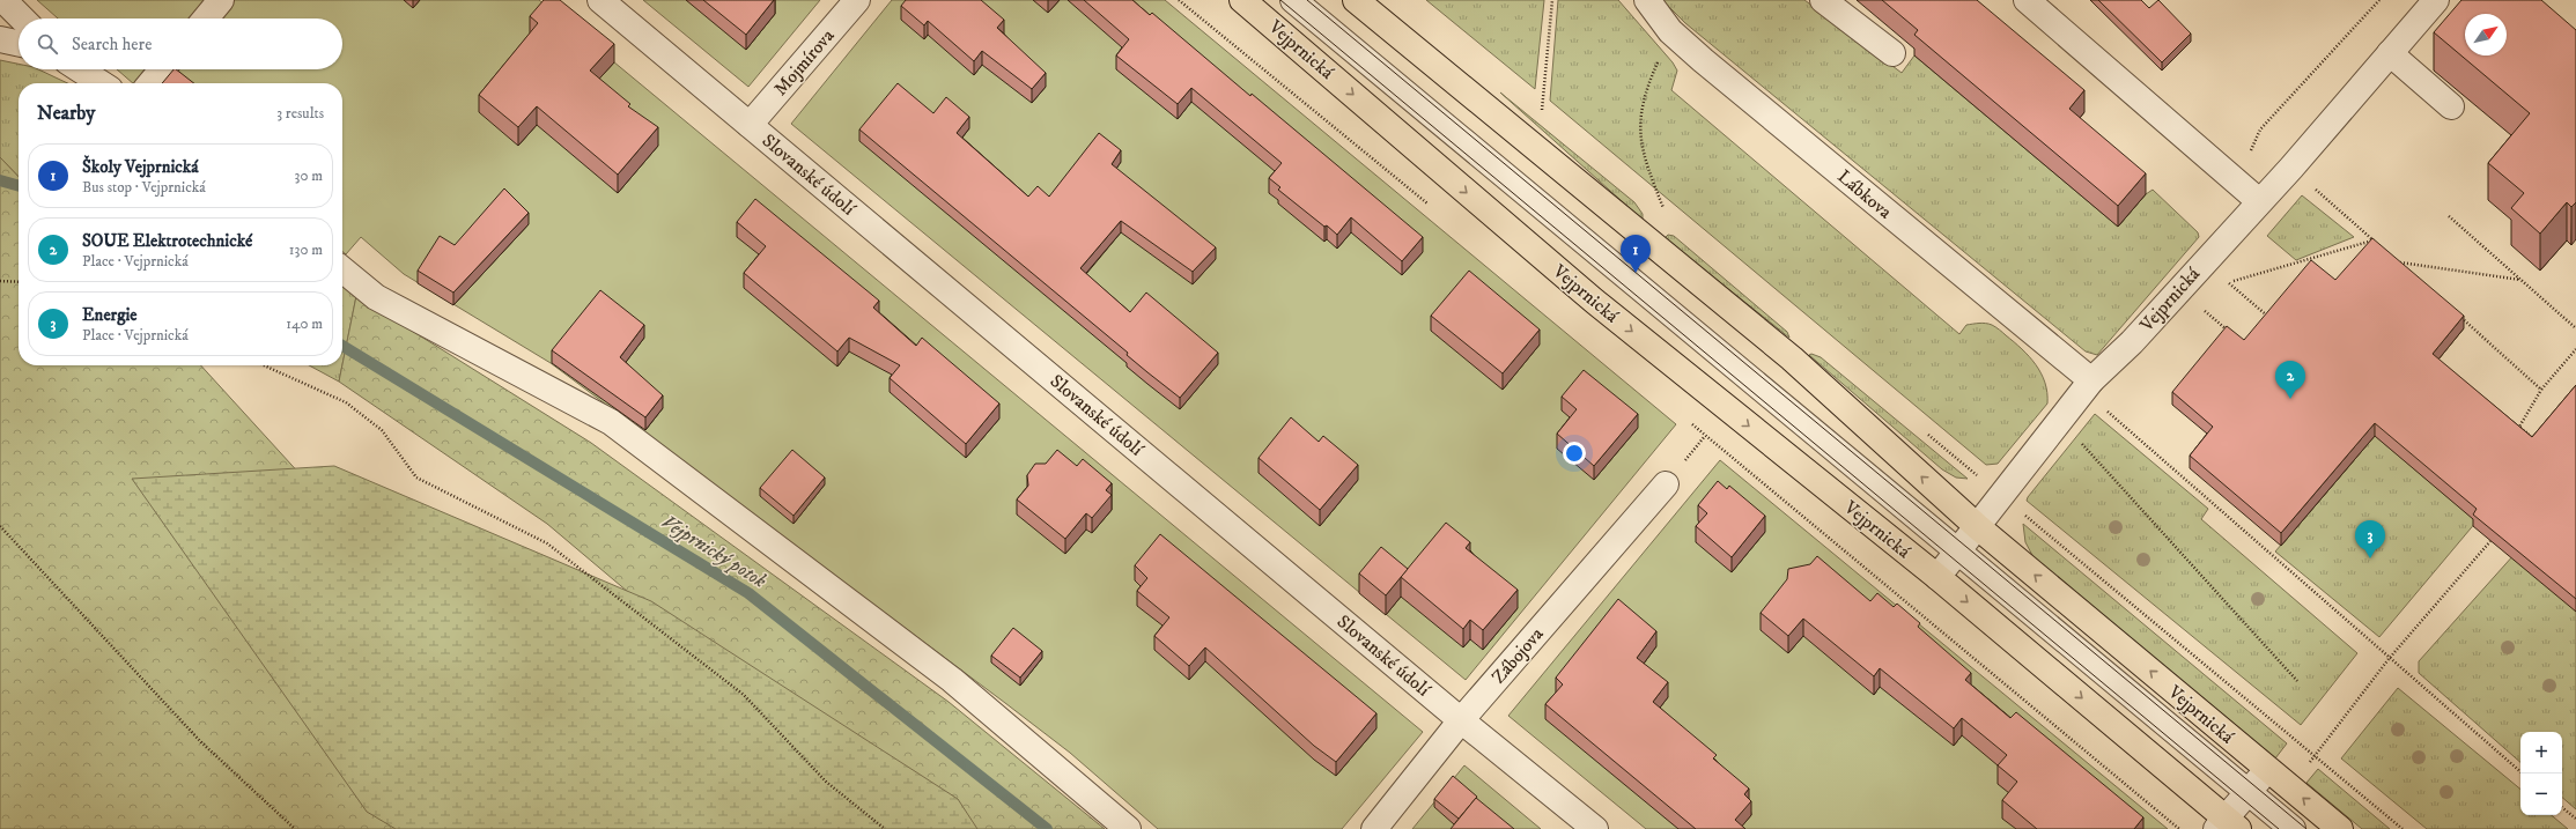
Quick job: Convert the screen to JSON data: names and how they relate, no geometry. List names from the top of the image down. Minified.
{"streets":{"main road":["Vejprnická"],"street":["Mojmírova","Slovanské údolí","Lábkova","Zábojova"]},"crossings":[["Vejprnická","Lábkova"],["Mojmírova","Slovanské údolí"],["Slovanské údolí","Zábojova"]],"water":["Vejprnický potok"],"north":"top right","page":{"search":"Search here","heading":["Nearby","3 results"],"list":[{"mark":"1","name":"Školy Vejprnická","note":"Bus stop · Vejprnická","value":"30 m"},{"mark":"2","name":"SOUE Elektrotechnické","note":"Place · Vejprnická","value":"130 m"},{"mark":"3","name":"Energie","note":"Place · Vejprnická","value":"140 m"}],"pins":["1","2","3"],"map_buttons":["+","−"]}}
